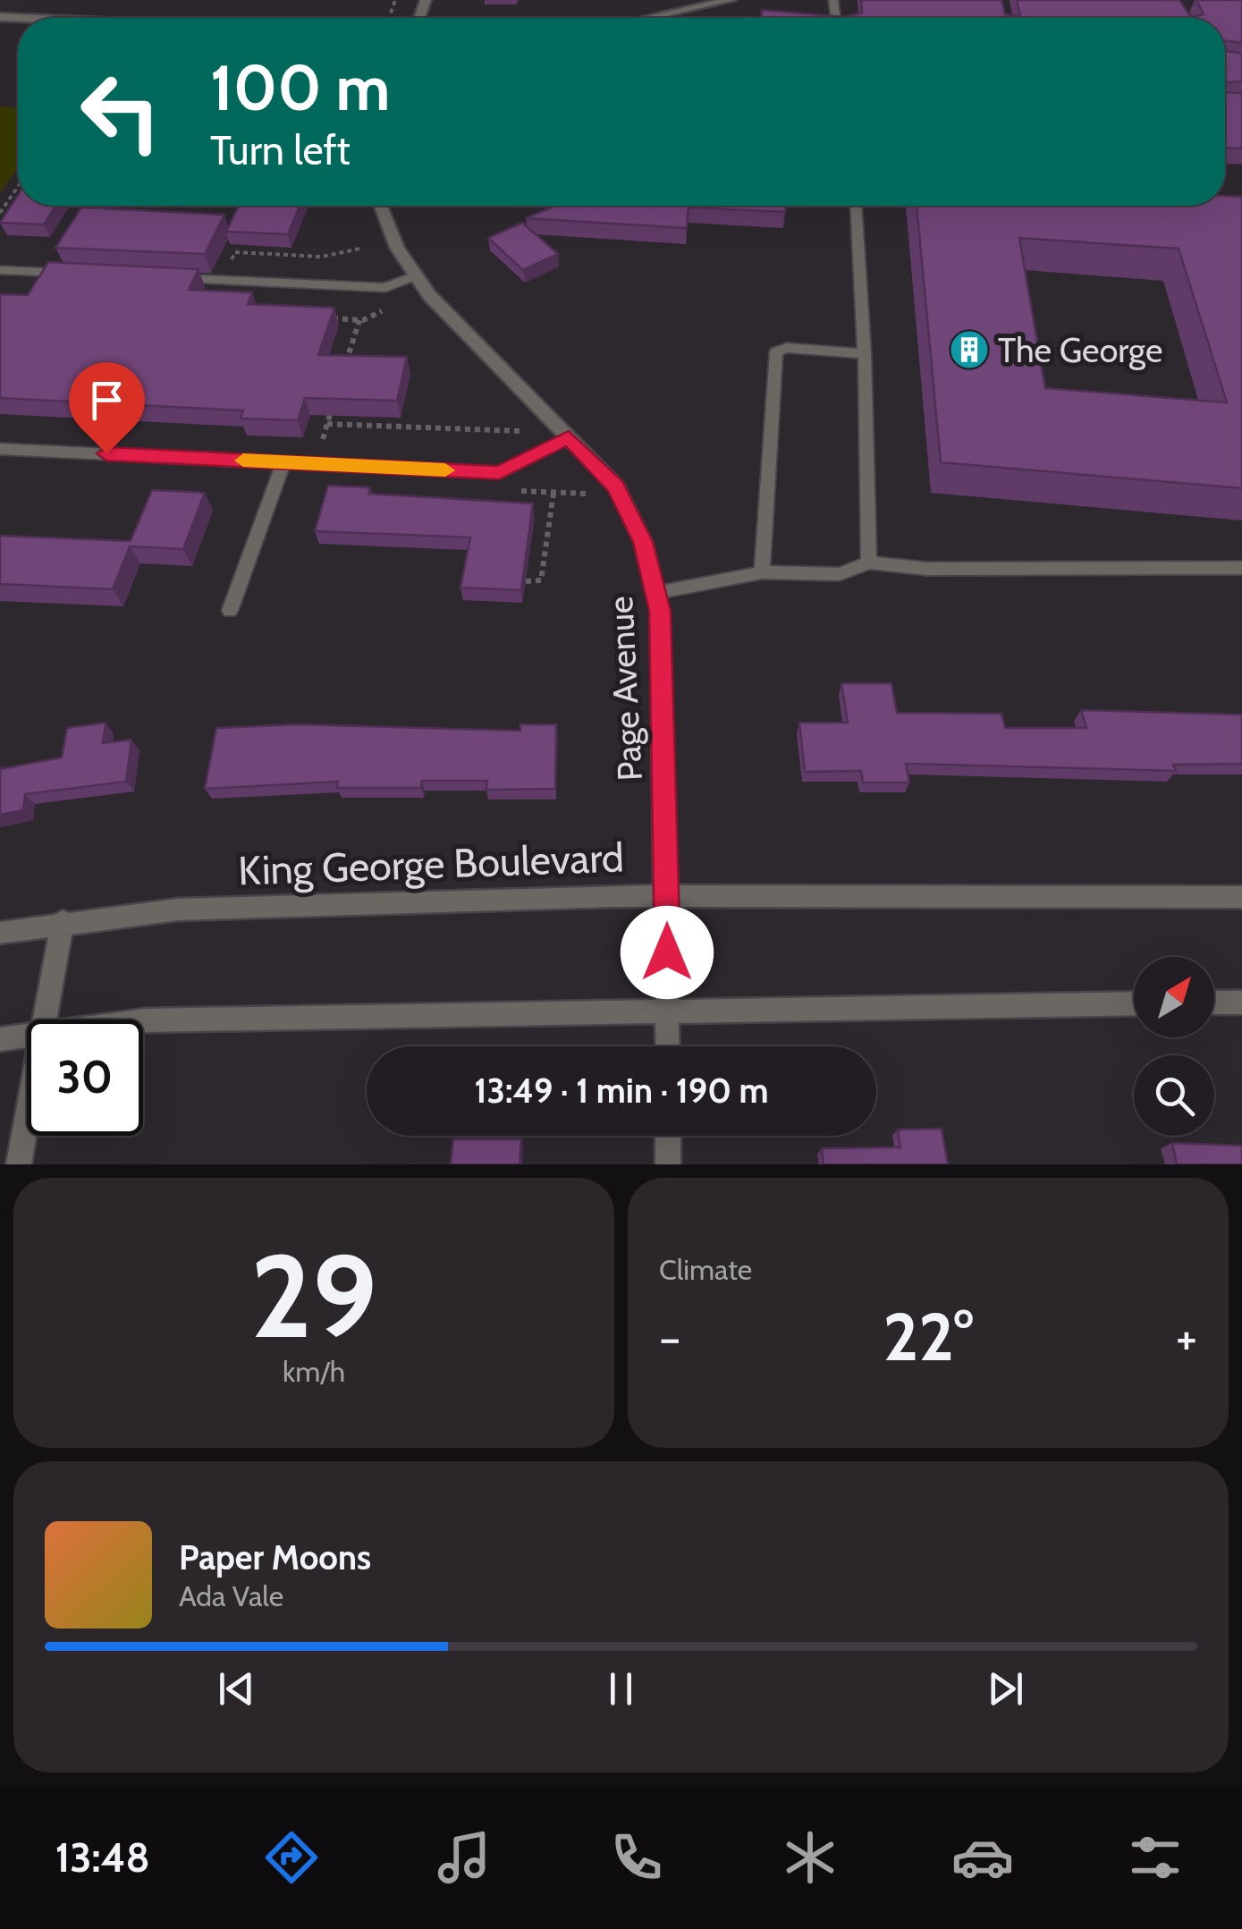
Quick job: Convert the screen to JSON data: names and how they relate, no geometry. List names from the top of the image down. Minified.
{"streets":{"street":["Page Avenue","King George Boulevard"]},"crossings":[["Page Avenue","King George Boulevard"]],"places":{"building":["The George"]},"north":"top right","page":{"turn":["100 m","Turn left"],"limit":"30","trip":"13:49 · 1 min · 190 m","tile":[["29","km/h"],"Climate"],"heat":["−","22°","+"],"song":["Paper Moons","Ada Vale"],"tabs":"13:48"}}
